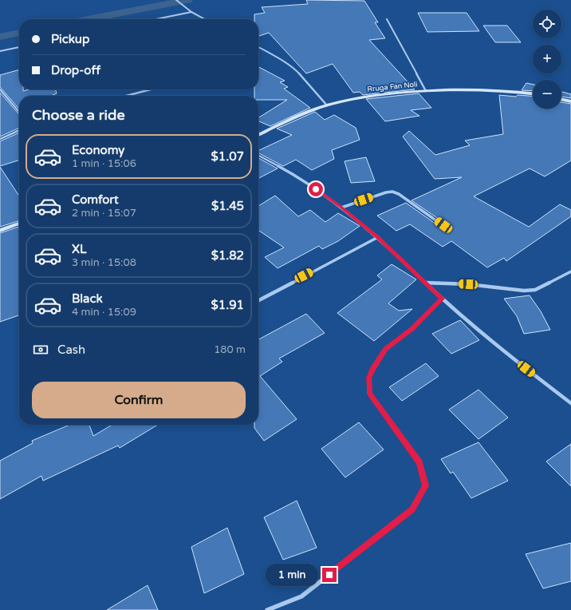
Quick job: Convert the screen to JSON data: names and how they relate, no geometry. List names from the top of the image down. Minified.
{"streets":{"main road":["Rruga Fan Noli"]},"page":{"map_buttons":["+","−"],"banner":["Pickup","Drop-off"],"heading":"Choose a ride","list":[{"name":"Economy","note":"1 min · 15:06","value":"$1.07"},{"name":"Comfort","note":"2 min · 15:07","value":"$1.45"},{"name":"XL","note":"3 min · 15:08","value":"$1.82"},{"name":"Black","note":"4 min · 15:09","value":"$1.91"}],"pay":["Cash","180 m"],"buttons":"Confirm","bubble":"1 min"}}
